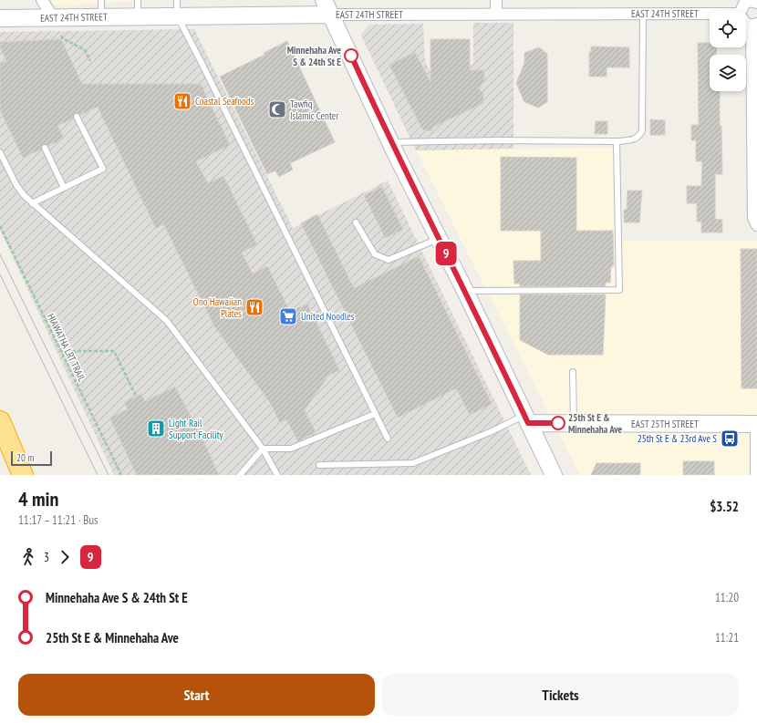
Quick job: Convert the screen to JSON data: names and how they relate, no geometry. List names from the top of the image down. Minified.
{"streets":{"street":["EAST 24TH STREET","EAST 25TH STREET"],"path":["HIAWATHA LRT TRAIL"]},"places":{"other":["Minnehaha Ave S & 24th St E","25th St E & Minnehaha Ave"],"restaurant":["Coastal Seafoods","Ono Hawaiian Plates"],"mosque":["Tawfiq Islamic Center"],"supermarket":["United Noodles"],"building":["Light Rail Support Facility"],"bus stop":["25th St E & 23rd Ave S"]},"lines":["bus line 9"],"scale_bar":"20 m","page":{"on_map":"9","scale":"20 m","heading":["4 min","11:17 – 11:21 · Bus","$3.52"],"legs":["3","9"],"list":[{"name":"Minnehaha Ave S & 24th St E","value":"11:20"},{"name":"25th St E & Minnehaha Ave","value":"11:21"}],"buttons":["Start","Tickets"]}}
